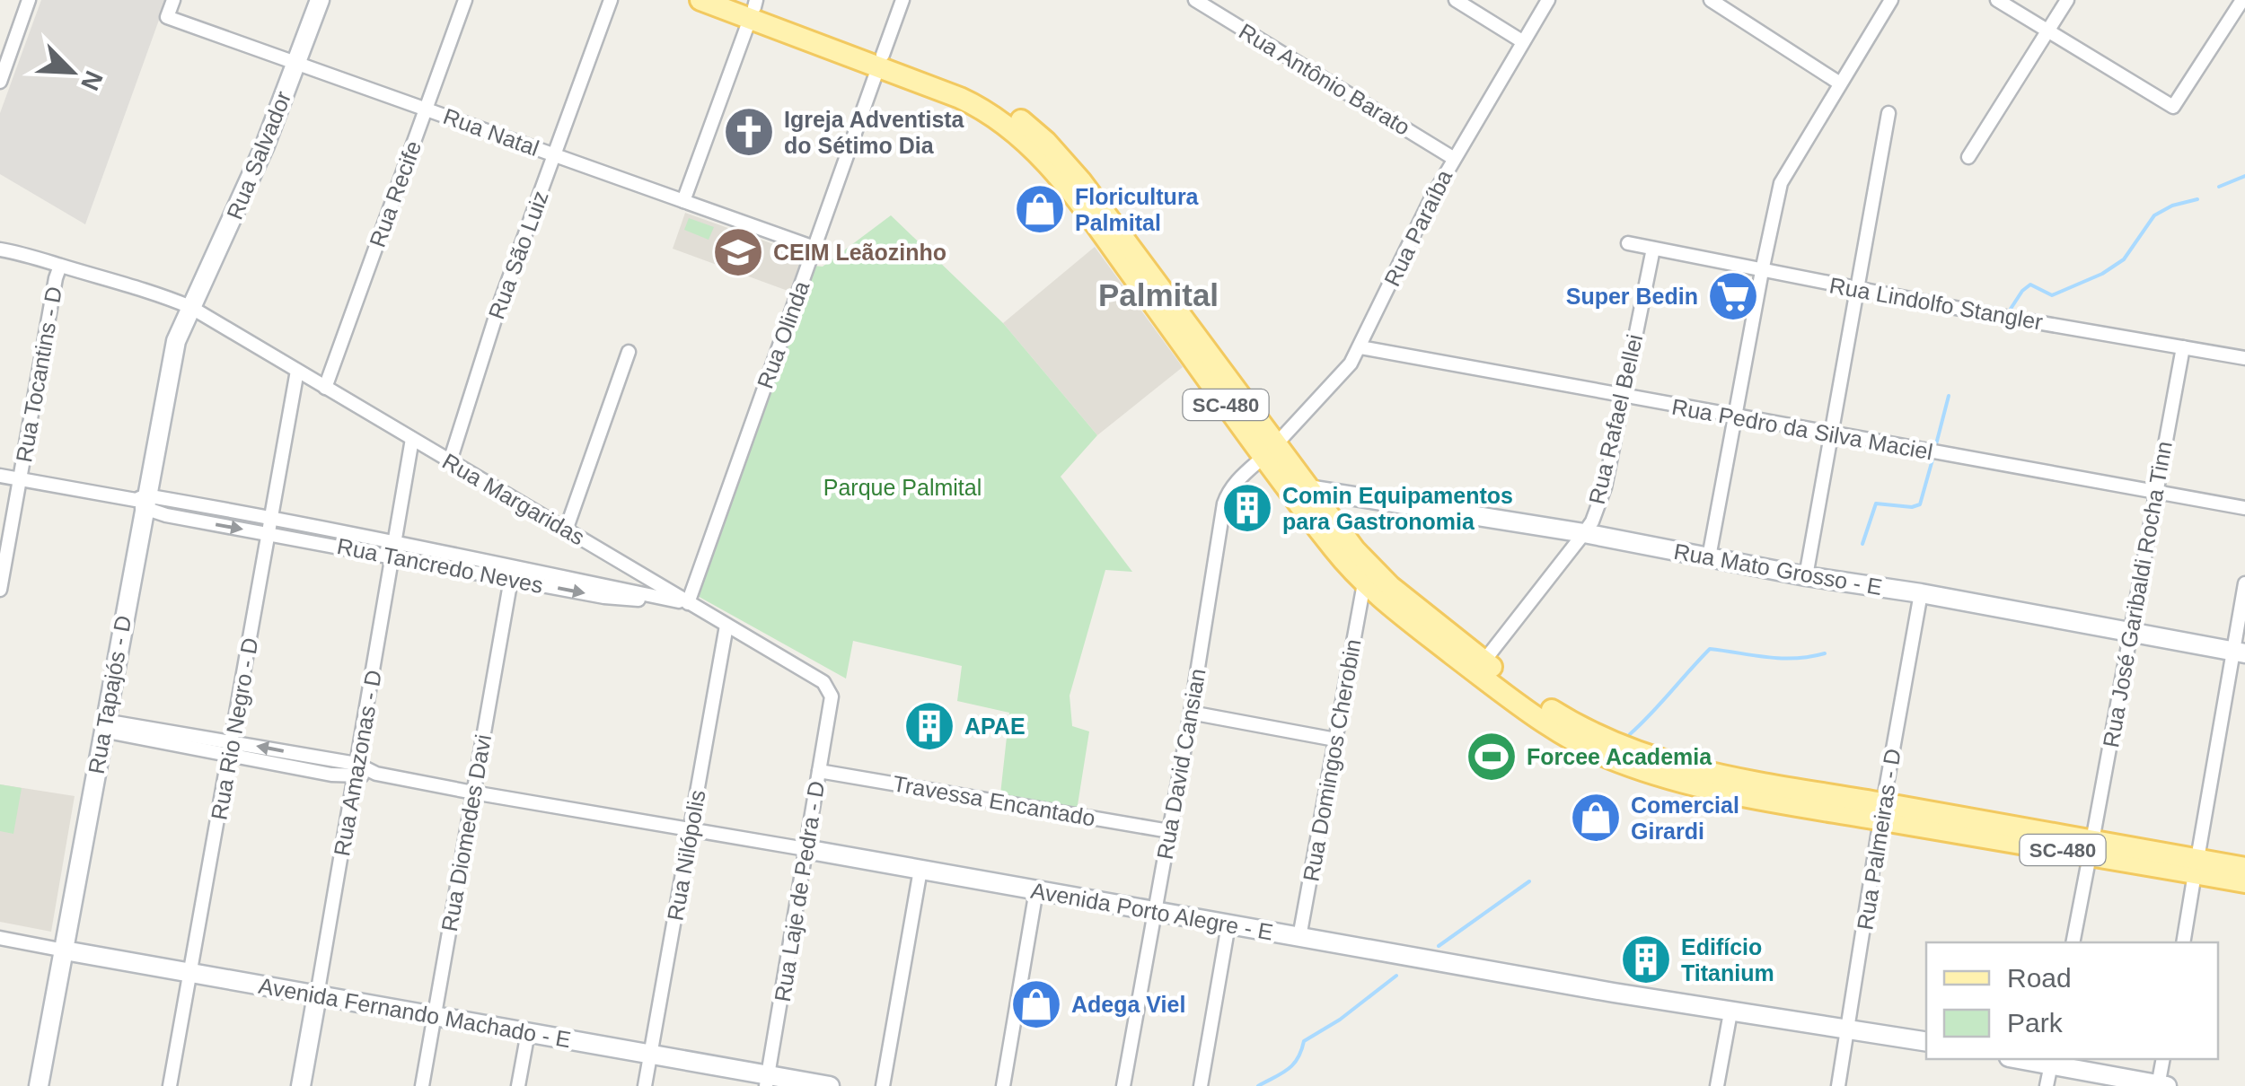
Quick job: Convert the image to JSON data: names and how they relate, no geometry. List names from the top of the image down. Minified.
{"streets":{"main road":["SC-480"],"street":["Rua Antônio Barato","Rua Natal","Rua Salvador","Rua Recife","Rua Paraíba","Rua São Luiz","Rua Lindolfo Stangler","Rua Olinda","Rua Tocantins - D","Rua Rafael Bellei","Rua Pedro da Silva Maciel","Rua Margaridas","Rua Tancredo Neves","Rua Mato Grosso - E","Rua José Garibaldi Rocha Tinn","Rua Tapajós - D","Rua Rio Negro - D","Rua Domingos Cherobin","Rua Amazonas - D","Rua David Cansian","Travessa Encantado","Rua Diomedes Davi","Rua Palmeiras - D","Rua Nilópolis","Rua Laje de Pedra - D","Avenida Porto Alegre - E","Avenida Fernando Machado - E"]},"crossings":[["Rua Antônio Barato","Rua Paraíba"],["Rua Natal","Rua Salvador"],["Rua Natal","Rua Recife"],["Rua Natal","Rua São Luiz"],["Rua Natal","Rua Olinda"],["Rua Salvador","Rua Margaridas"],["Rua Salvador","Rua Tapajós - D"],["Rua Recife","Rua Margaridas"],["Rua Paraíba","SC-480"],["Rua Paraíba","Rua Pedro da Silva Maciel"],["Rua Paraíba","Rua David Cansian"],["Rua São Luiz","Rua Margaridas"],["Rua Lindolfo Stangler","Rua Rafael Bellei"],["Rua Lindolfo Stangler","Rua José Garibaldi Rocha Tinn"],["Rua Olinda","SC-480"],["Rua Olinda","Rua Margaridas"],["Rua Olinda","Rua Tancredo Neves"],["Rua Tocantins - D","Rua Margaridas"],["Rua Tocantins - D","Rua Tancredo Neves"],["SC-480","Rua Rafael Bellei"],["SC-480","Rua Mato Grosso - E"],["SC-480","Rua José Garibaldi Rocha Tinn"],["SC-480","Rua Domingos Cherobin"],["SC-480","Rua David Cansian"],["SC-480","Rua Palmeiras - D"],["Rua Rafael Bellei","Rua Pedro da Silva Maciel"],["Rua Rafael Bellei","Rua Mato Grosso - E"],["Rua Pedro da Silva Maciel","Rua José Garibaldi Rocha Tinn"],["Rua Margaridas","Rua Tancredo Neves"],["Rua Margaridas","Rua Tapajós - D"],["Rua Margaridas","Rua Rio Negro - D"],["Rua Margaridas","Rua Amazonas - D"],["Rua Margaridas","Rua Nilópolis"],["Rua Margaridas","Rua Laje de Pedra - D"],["Rua Tancredo Neves","Rua Tapajós - D"],["Rua Tancredo Neves","Rua Rio Negro - D"],["Rua Tancredo Neves","Rua Amazonas - D"],["Rua Tancredo Neves","Rua Diomedes Davi"],["Rua Mato Grosso - E","Rua José Garibaldi Rocha Tinn"],["Rua Mato Grosso - E","Rua Palmeiras - D"],["Rua Tapajós - D","Avenida Porto Alegre - E"],["Rua Tapajós - D","Avenida Fernando Machado - E"],["Rua Rio Negro - D","Avenida Porto Alegre - E"],["Rua Rio Negro - D","Avenida Fernando Machado - E"],["Rua Domingos Cherobin","Avenida Porto Alegre - E"],["Rua Amazonas - D","Avenida Porto Alegre - E"],["Rua Amazonas - D","Avenida Fernando Machado - E"],["Rua David Cansian","Travessa Encantado"],["Rua David Cansian","Avenida Porto Alegre - E"],["Travessa Encantado","Rua Laje de Pedra - D"],["Rua Diomedes Davi","Avenida Porto Alegre - E"],["Rua Diomedes Davi","Avenida Fernando Machado - E"],["Rua Palmeiras - D","Avenida Porto Alegre - E"],["Rua Nilópolis","Avenida Porto Alegre - E"],["Rua Nilópolis","Avenida Fernando Machado - E"],["Rua Laje de Pedra - D","Avenida Porto Alegre - E"],["Rua Laje de Pedra - D","Avenida Fernando Machado - E"]],"districts":["Palmital"],"parks":["Parque Palmital"],"places":{"church":["Igreja Adventista do Sétimo Dia"],"shop":["Floricultura Palmital","Comercial Girardi","Adega Viel"],"school or university":["CEIM Leãozinho"],"supermarket":["Super Bedin"],"building":["Comin Equipamentos para Gastronomia","APAE","Edifício Titanium"],"sports":["Forcee Academia"]},"legend":["Road","Park"],"north":"bottom right"}
